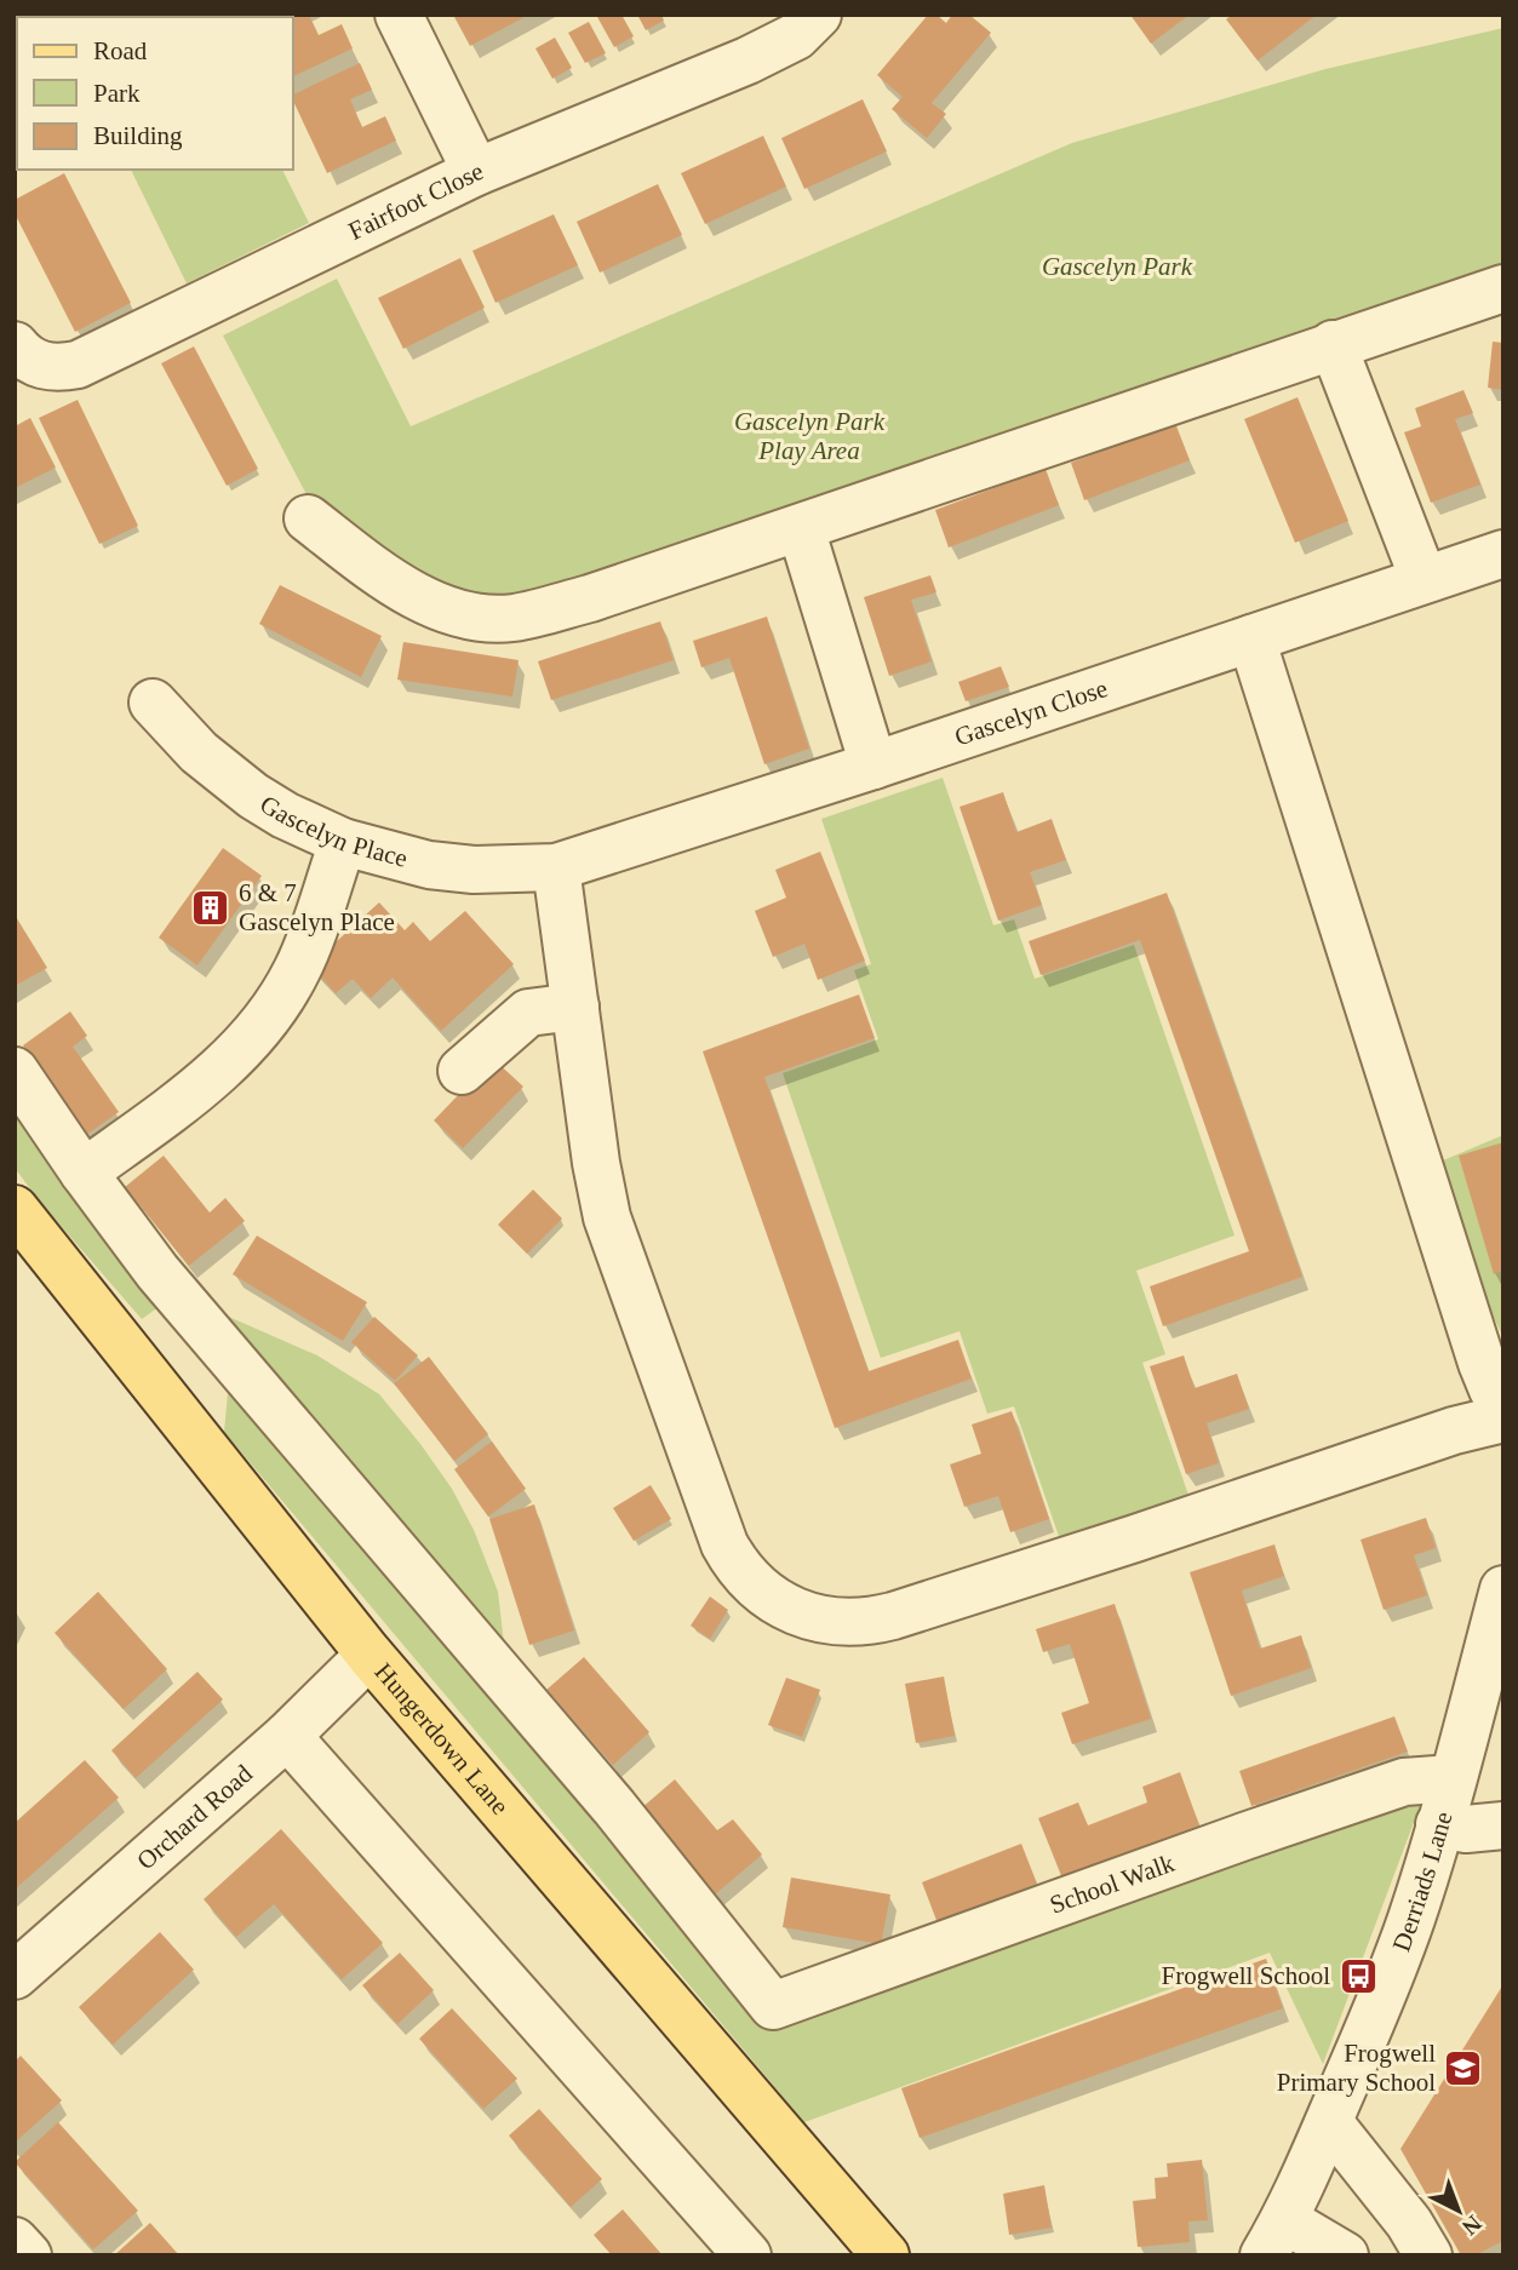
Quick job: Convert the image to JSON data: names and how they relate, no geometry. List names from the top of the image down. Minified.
{"streets":{"main road":["Hungerdown Lane"],"street":["Fairfoot Close","Gascelyn Close","Gascelyn Place","Orchard Road","Derriads Lane","School Walk"]},"crossings":[["Gascelyn Close","Gascelyn Place"],["Hungerdown Lane","Orchard Road"],["Derriads Lane","School Walk"]],"parks":["Gascelyn Park","Gascelyn Park Play Area"],"places":{"building":["6 & 7 Gascelyn Place"],"bus stop":["Frogwell School"],"school or university":["Frogwell Primary School"]},"legend":["Road","Park","Building"],"north":"bottom right"}
